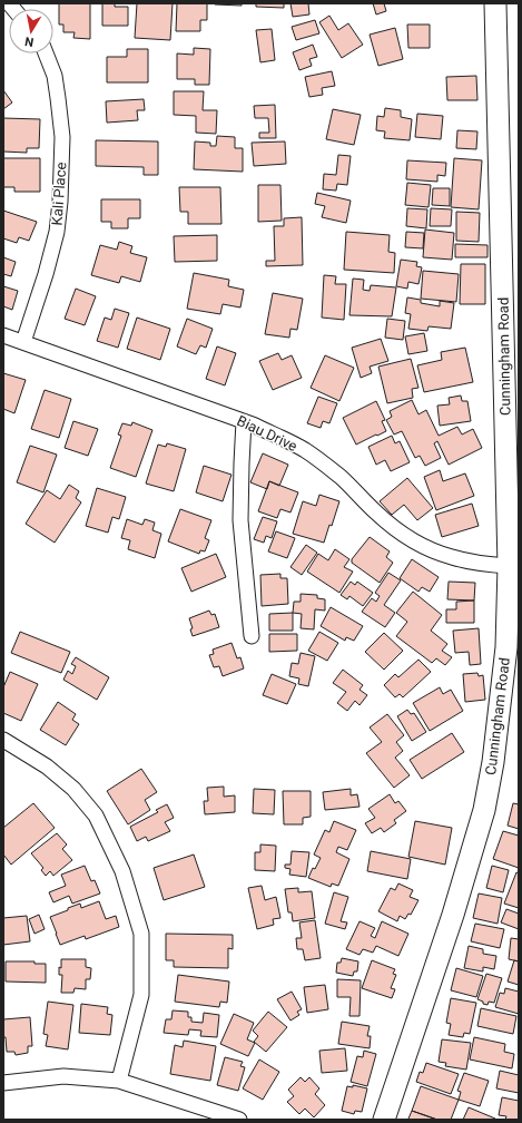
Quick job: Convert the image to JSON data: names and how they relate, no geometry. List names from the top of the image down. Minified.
{"streets":{"main road":["Cunningham Road"],"street":["Kali Place","Biau Drive"]},"crossings":[["Kali Place","Biau Drive"],["Cunningham Road","Biau Drive"]],"north":"bottom"}
